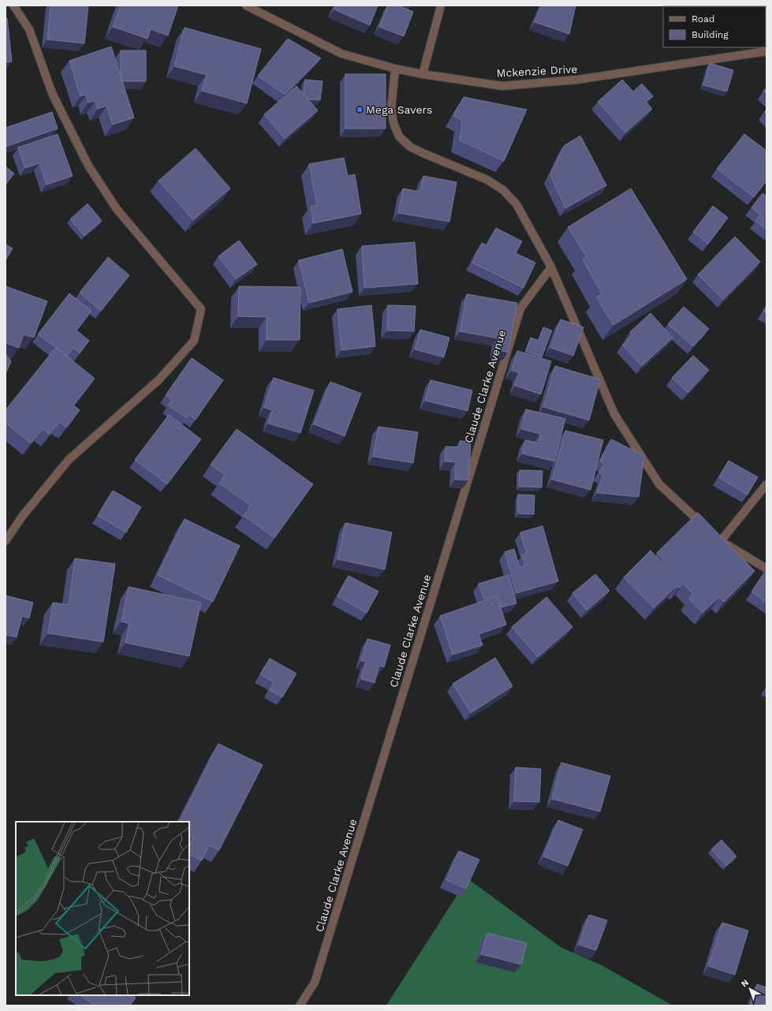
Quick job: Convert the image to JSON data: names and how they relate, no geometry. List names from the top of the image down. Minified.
{"streets":{"street":["Mckenzie Drive","Claude Clarke Avenue"]},"places":["Mega Savers"],"legend":["Road","Building"],"north":"top left"}
